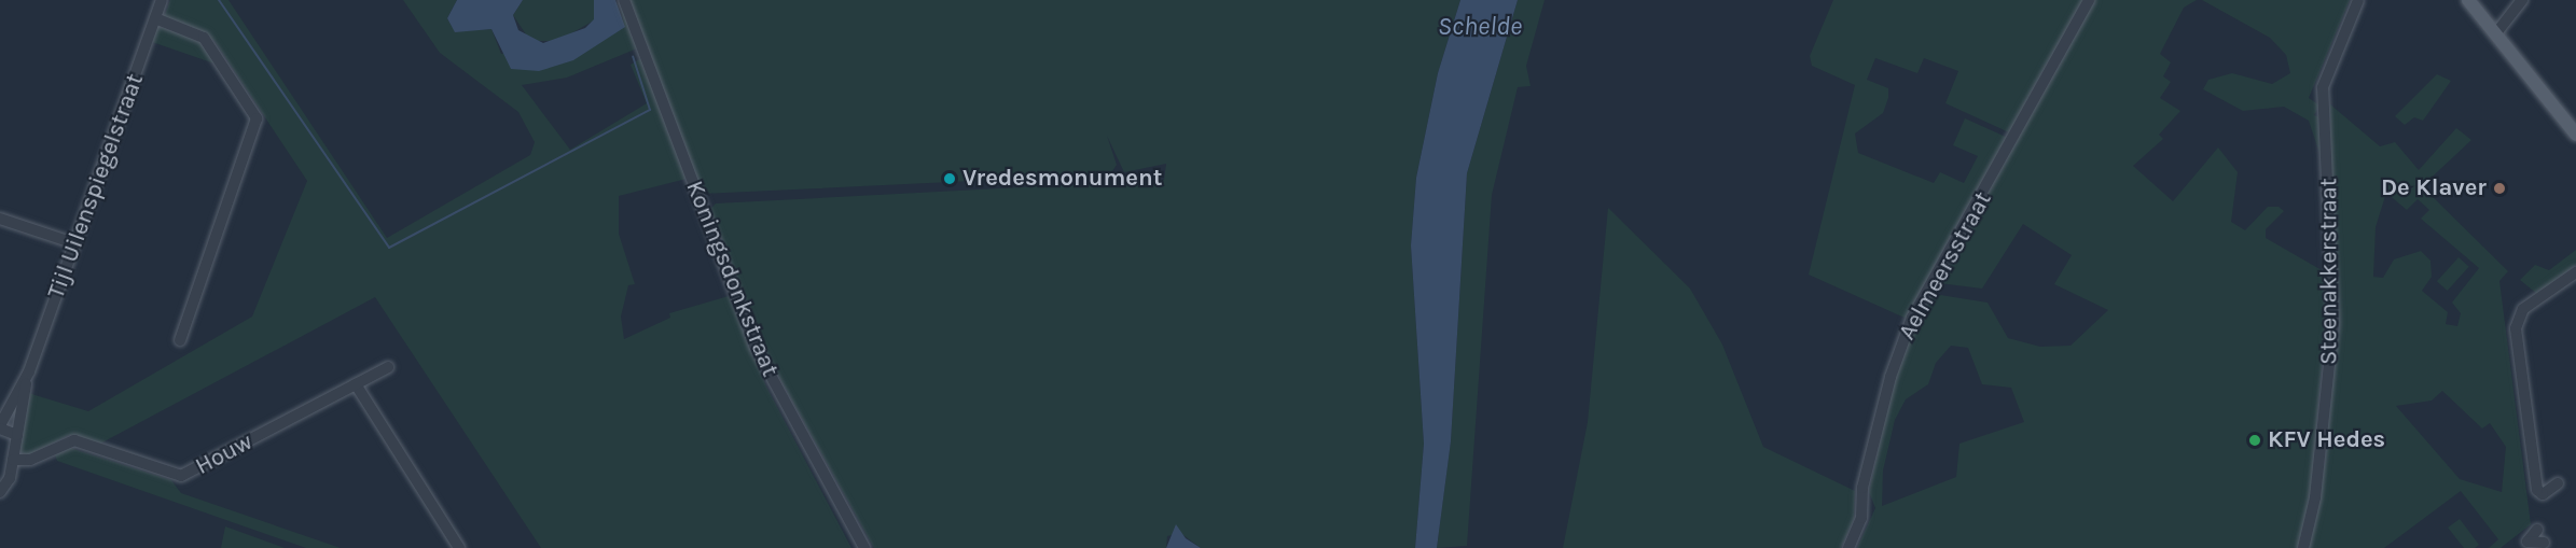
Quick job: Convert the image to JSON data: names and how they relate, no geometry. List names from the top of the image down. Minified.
{"streets":{"street":["Tijl Uilenspiegelstraat","Aelmeersstraat","Steenakkerstraat","Koningsdonkstraat","Houw"]},"crossings":[["Tijl Uilenspiegelstraat","Houw"]],"water":["Schelde"],"places":["Vredesmonument","De Klaver","KFV Hedes"]}
